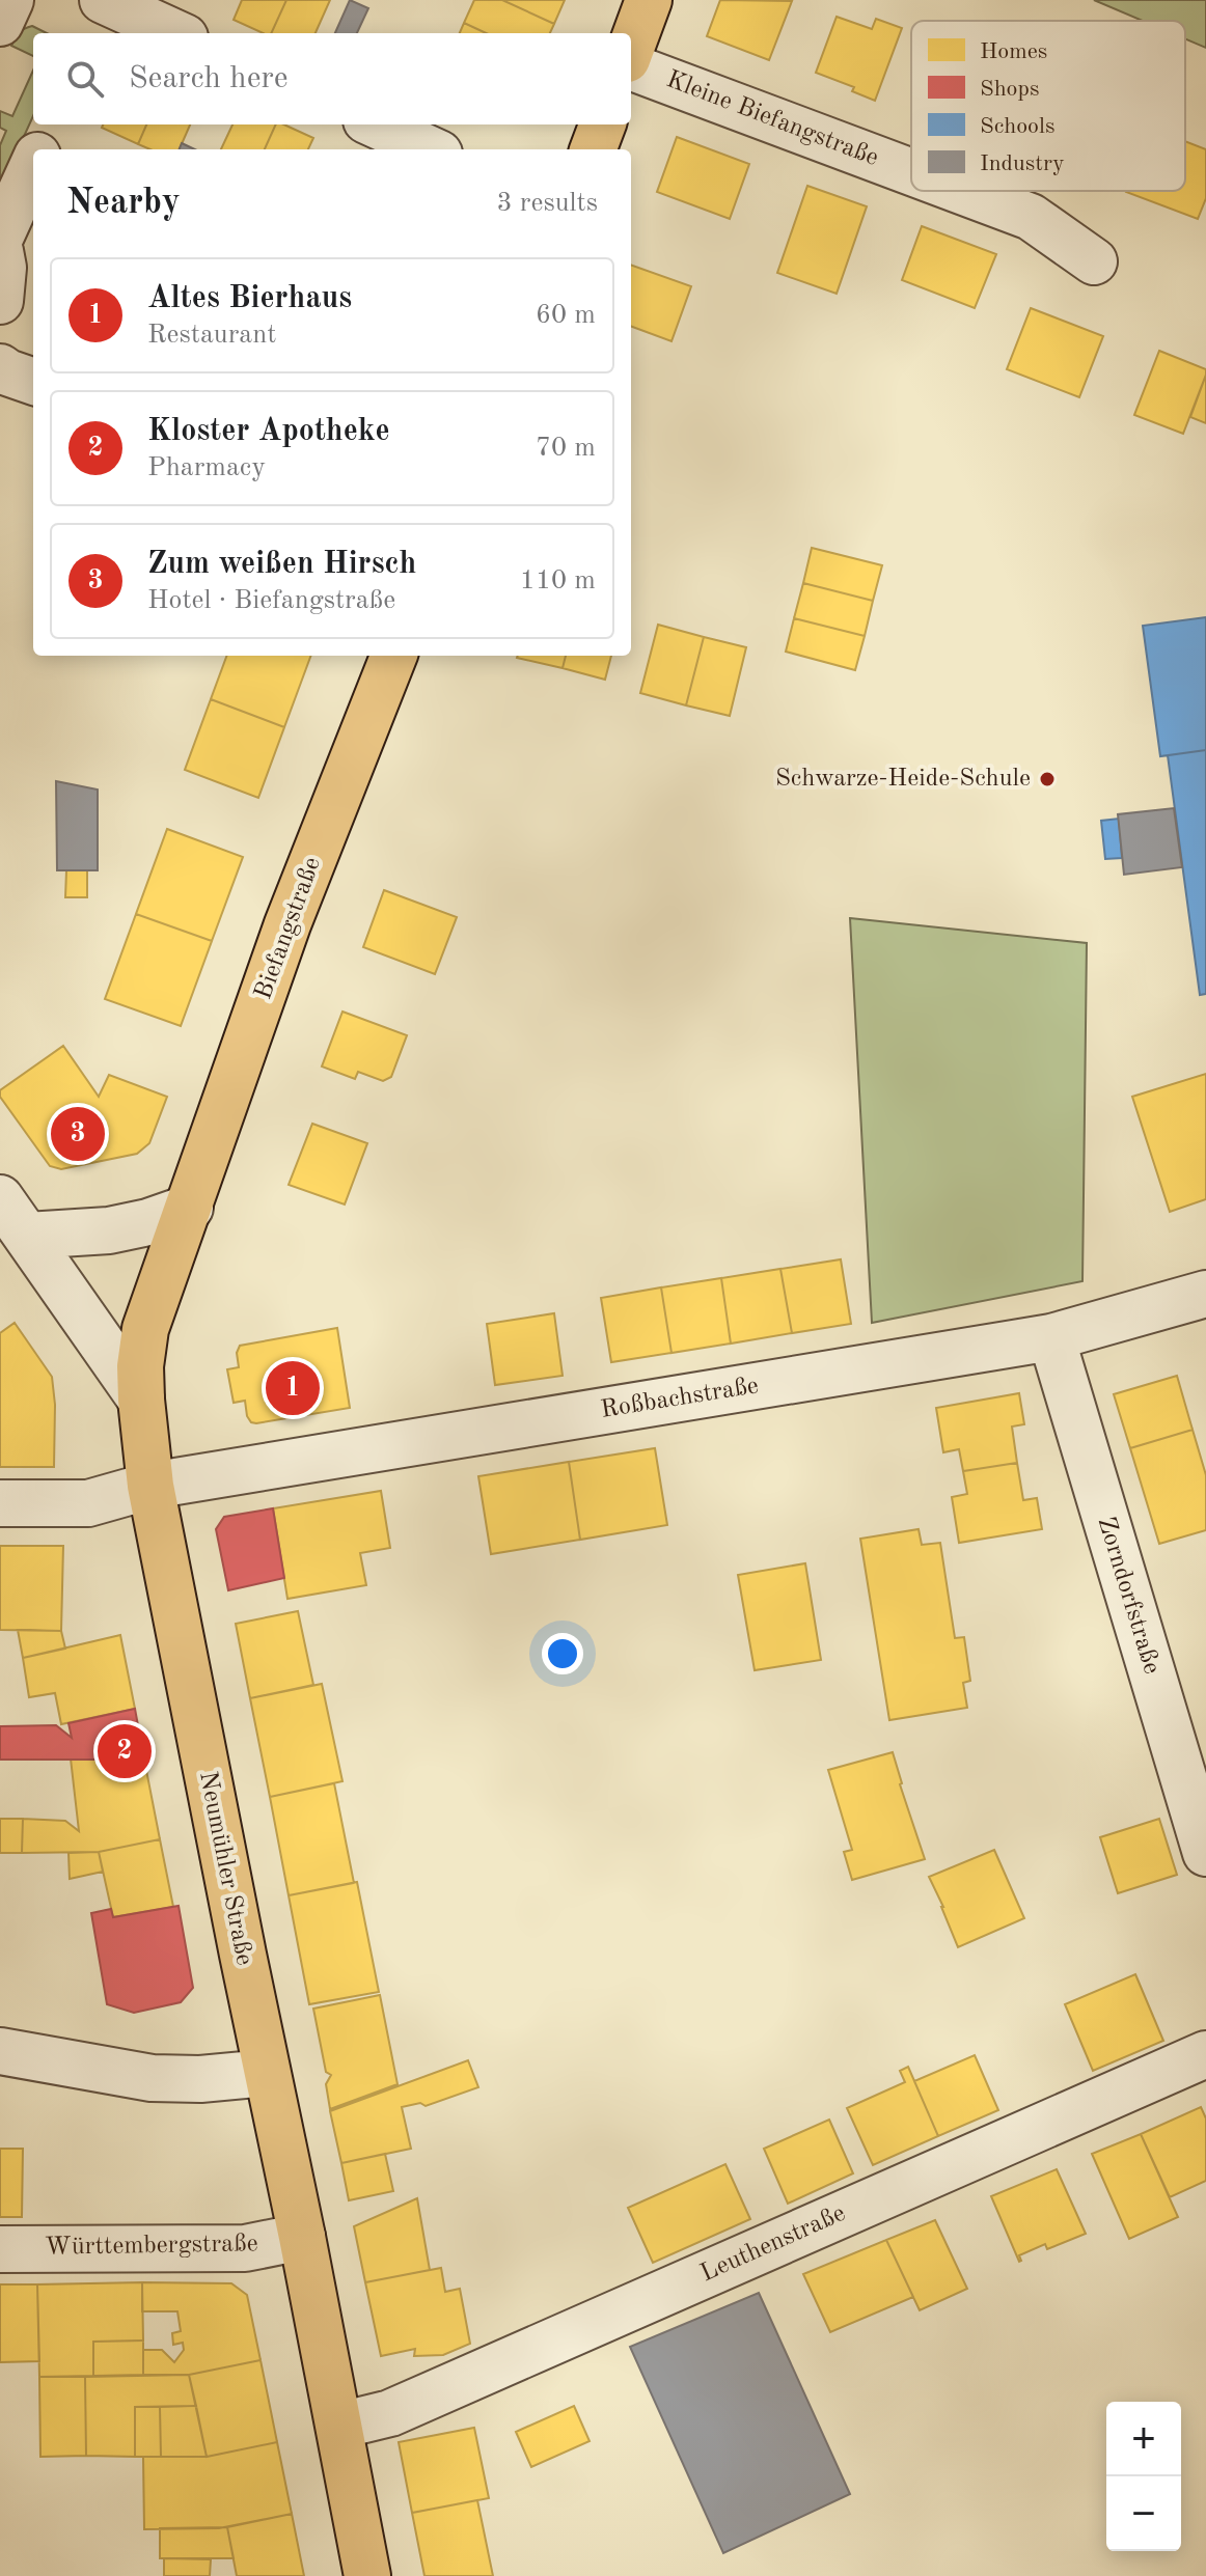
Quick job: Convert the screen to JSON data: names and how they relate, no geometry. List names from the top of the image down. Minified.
{"streets":{"main road":["Biefangstraße","Neumühler Straße"],"street":["Kleine Biefangstraße","Roßbachstraße","Zorndorfstraße","Leuthenstraße","Württembergstraße"]},"crossings":[["Biefangstraße","Neumühler Straße"],["Roßbachstraße","Zorndorfstraße"],["Roßbachstraße","Neumühler Straße"],["Neumühler Straße","Leuthenstraße"],["Neumühler Straße","Württembergstraße"]],"places":["Schwarze-Heide-Schule"],"legend":["Homes","Shops","Schools","Industry"],"page":{"search":"Search here","heading":["Nearby","3 results"],"list":[{"mark":"1","name":"Altes Bierhaus","note":"Restaurant","value":"60 m"},{"mark":"2","name":"Kloster Apotheke","note":"Pharmacy","value":"70 m"},{"mark":"3","name":"Zum weißen Hirsch","note":"Hotel · Biefangstraße","value":"110 m"}],"pins":["3","1","2"],"map_buttons":["+","−"]}}
